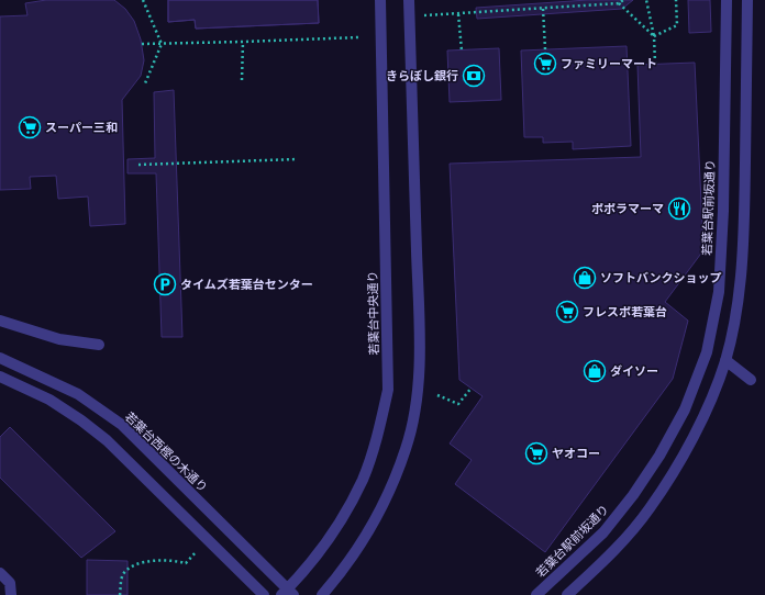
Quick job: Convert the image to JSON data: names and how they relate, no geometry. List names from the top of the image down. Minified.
{"streets":{"street":["若葉台駅前坂通り","若葉台中央通り","若葉台西樫の木通り"]},"crossings":[["若葉台中央通り","若葉台西樫の木通り"]],"places":{"supermarket":["ファミリーマート","スーパー三和","フレスポ若葉台","ヤオコー"],"bank":["きらぼし銀行"],"restaurant":["ポポラマーマ"],"shop":["ソフトバンクショップ","ダイソー"],"parking":["タイムズ若葉台センター"]}}
